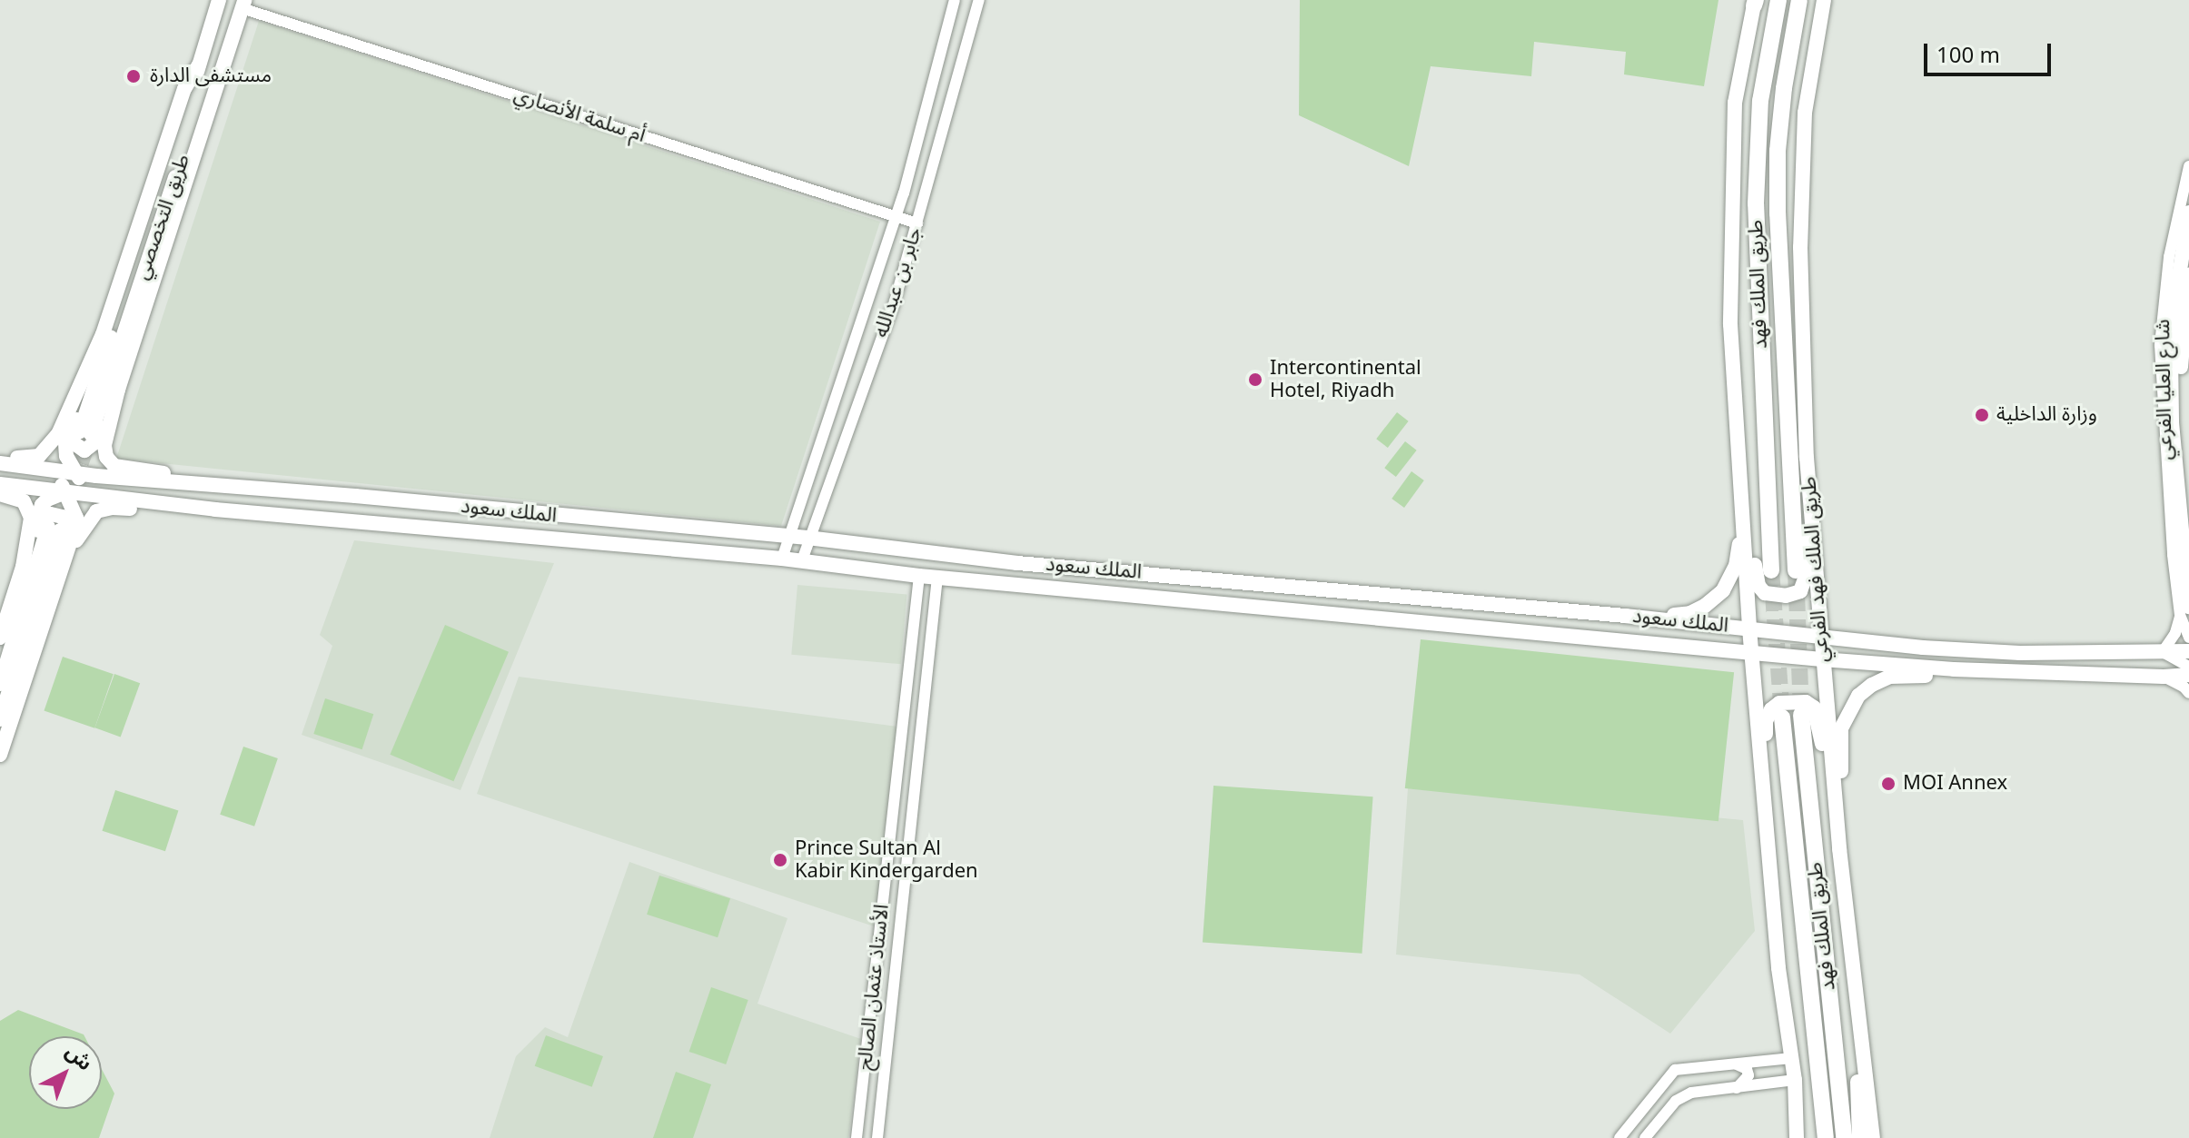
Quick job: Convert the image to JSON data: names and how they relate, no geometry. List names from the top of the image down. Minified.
{"streets":{"highway":["طريق الملك فهد"],"main road":["طريق التخصصي","الملك سعود","طريق الملك فهد الفرعي"],"street":["أم سلمة الأنصاري","جابر بن عبدالله","شارع العليا الفرعي","الأستاذ عثمان الصالح"]},"crossings":[["أم سلمة الأنصاري","طريق التخصصي"],["أم سلمة الأنصاري","جابر بن عبدالله"],["جابر بن عبدالله","الملك سعود"],["شارع العليا الفرعي","الملك سعود"],["الملك سعود","طريق الملك فهد الفرعي"],["الملك سعود","الأستاذ عثمان الصالح"]],"places":["مستشفى الدارة","Intercontinental Hotel, Riyadh","وزارة الداخلية","MOI Annex","Prince Sultan Al Kabir Kindergarden"],"scale_bar":"100 m","north":"top right"}
